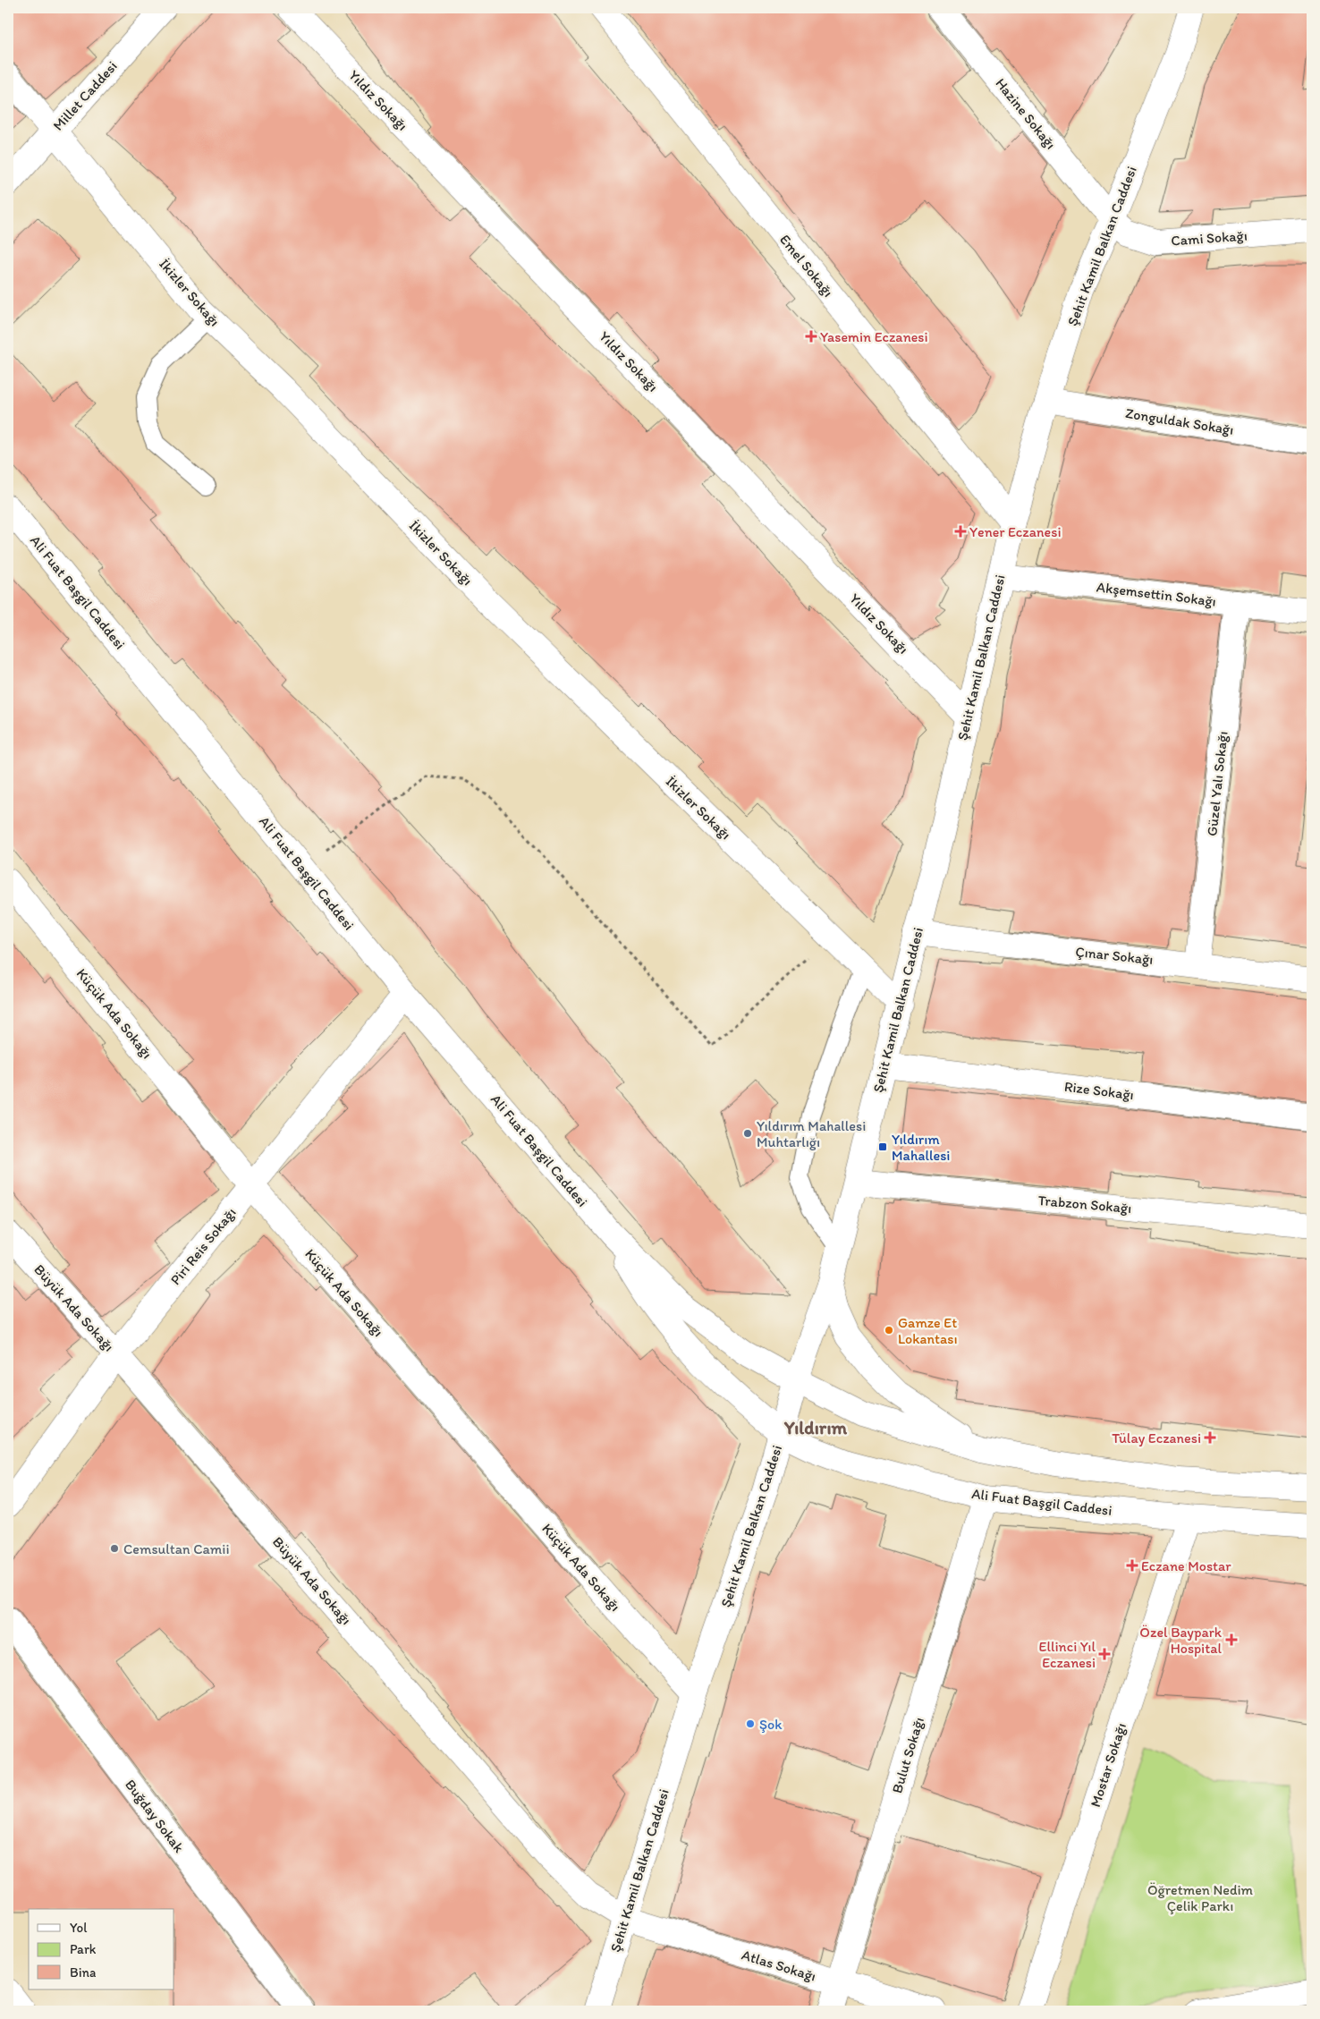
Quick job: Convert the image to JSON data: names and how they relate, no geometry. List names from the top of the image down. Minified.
{"streets":{"street":["Millet Caddesi","Yıldız Sokağı","Hazine Sokağı","Cami Sokağı","Şehit Kamil Balkan Caddesi","Emel Sokağı","İkizler Sokağı","Zonguldak Sokağı","Ali Fuat Başgil Caddesi","Akşemsettin Sokağı","Güzel Yalı Sokağı","Çınar Sokağı","Küçük Ada Sokağı","Rize Sokağı","Trabzon Sokağı","Piri Reis Sokağı","Büyük Ada Sokağı","Bulut Sokağı","Mostar Sokağı","Buğday Sokak","Atlas Sokağı"]},"crossings":[["Millet Caddesi","İkizler Sokağı"],["Yıldız Sokağı","Şehit Kamil Balkan Caddesi"],["Hazine Sokağı","Cami Sokağı"],["Hazine Sokağı","Şehit Kamil Balkan Caddesi"],["Cami Sokağı","Şehit Kamil Balkan Caddesi"],["Şehit Kamil Balkan Caddesi","Emel Sokağı"],["Şehit Kamil Balkan Caddesi","İkizler Sokağı"],["Şehit Kamil Balkan Caddesi","Zonguldak Sokağı"],["Şehit Kamil Balkan Caddesi","Ali Fuat Başgil Caddesi"],["Şehit Kamil Balkan Caddesi","Akşemsettin Sokağı"],["Şehit Kamil Balkan Caddesi","Çınar Sokağı"],["Şehit Kamil Balkan Caddesi","Küçük Ada Sokağı"],["Şehit Kamil Balkan Caddesi","Rize Sokağı"],["Şehit Kamil Balkan Caddesi","Trabzon Sokağı"],["Şehit Kamil Balkan Caddesi","Büyük Ada Sokağı"],["Şehit Kamil Balkan Caddesi","Atlas Sokağı"],["Ali Fuat Başgil Caddesi","Piri Reis Sokağı"],["Ali Fuat Başgil Caddesi","Bulut Sokağı"],["Ali Fuat Başgil Caddesi","Mostar Sokağı"],["Akşemsettin Sokağı","Güzel Yalı Sokağı"],["Güzel Yalı Sokağı","Çınar Sokağı"],["Küçük Ada Sokağı","Piri Reis Sokağı"],["Piri Reis Sokağı","Büyük Ada Sokağı"],["Büyük Ada Sokağı","Atlas Sokağı"],["Bulut Sokağı","Atlas Sokağı"]],"districts":["Yıldırım"],"parks":["Öğretmen Nedim Çelik Parkı"],"places":{"health":["Yasemin Eczanesi","Yener Eczanesi","Tülay Eczanesi","Eczane Mostar","Özel Baypark Hospital","Ellinci Yıl Eczanesi"],"other":["Yıldırım Mahallesi Muhtarlığı","Gamze Et Lokantası","Cemsultan Camii","Şok"],"transit":["Yıldırım Mahallesi"]},"legend":["Yol","Park","Bina"]}
